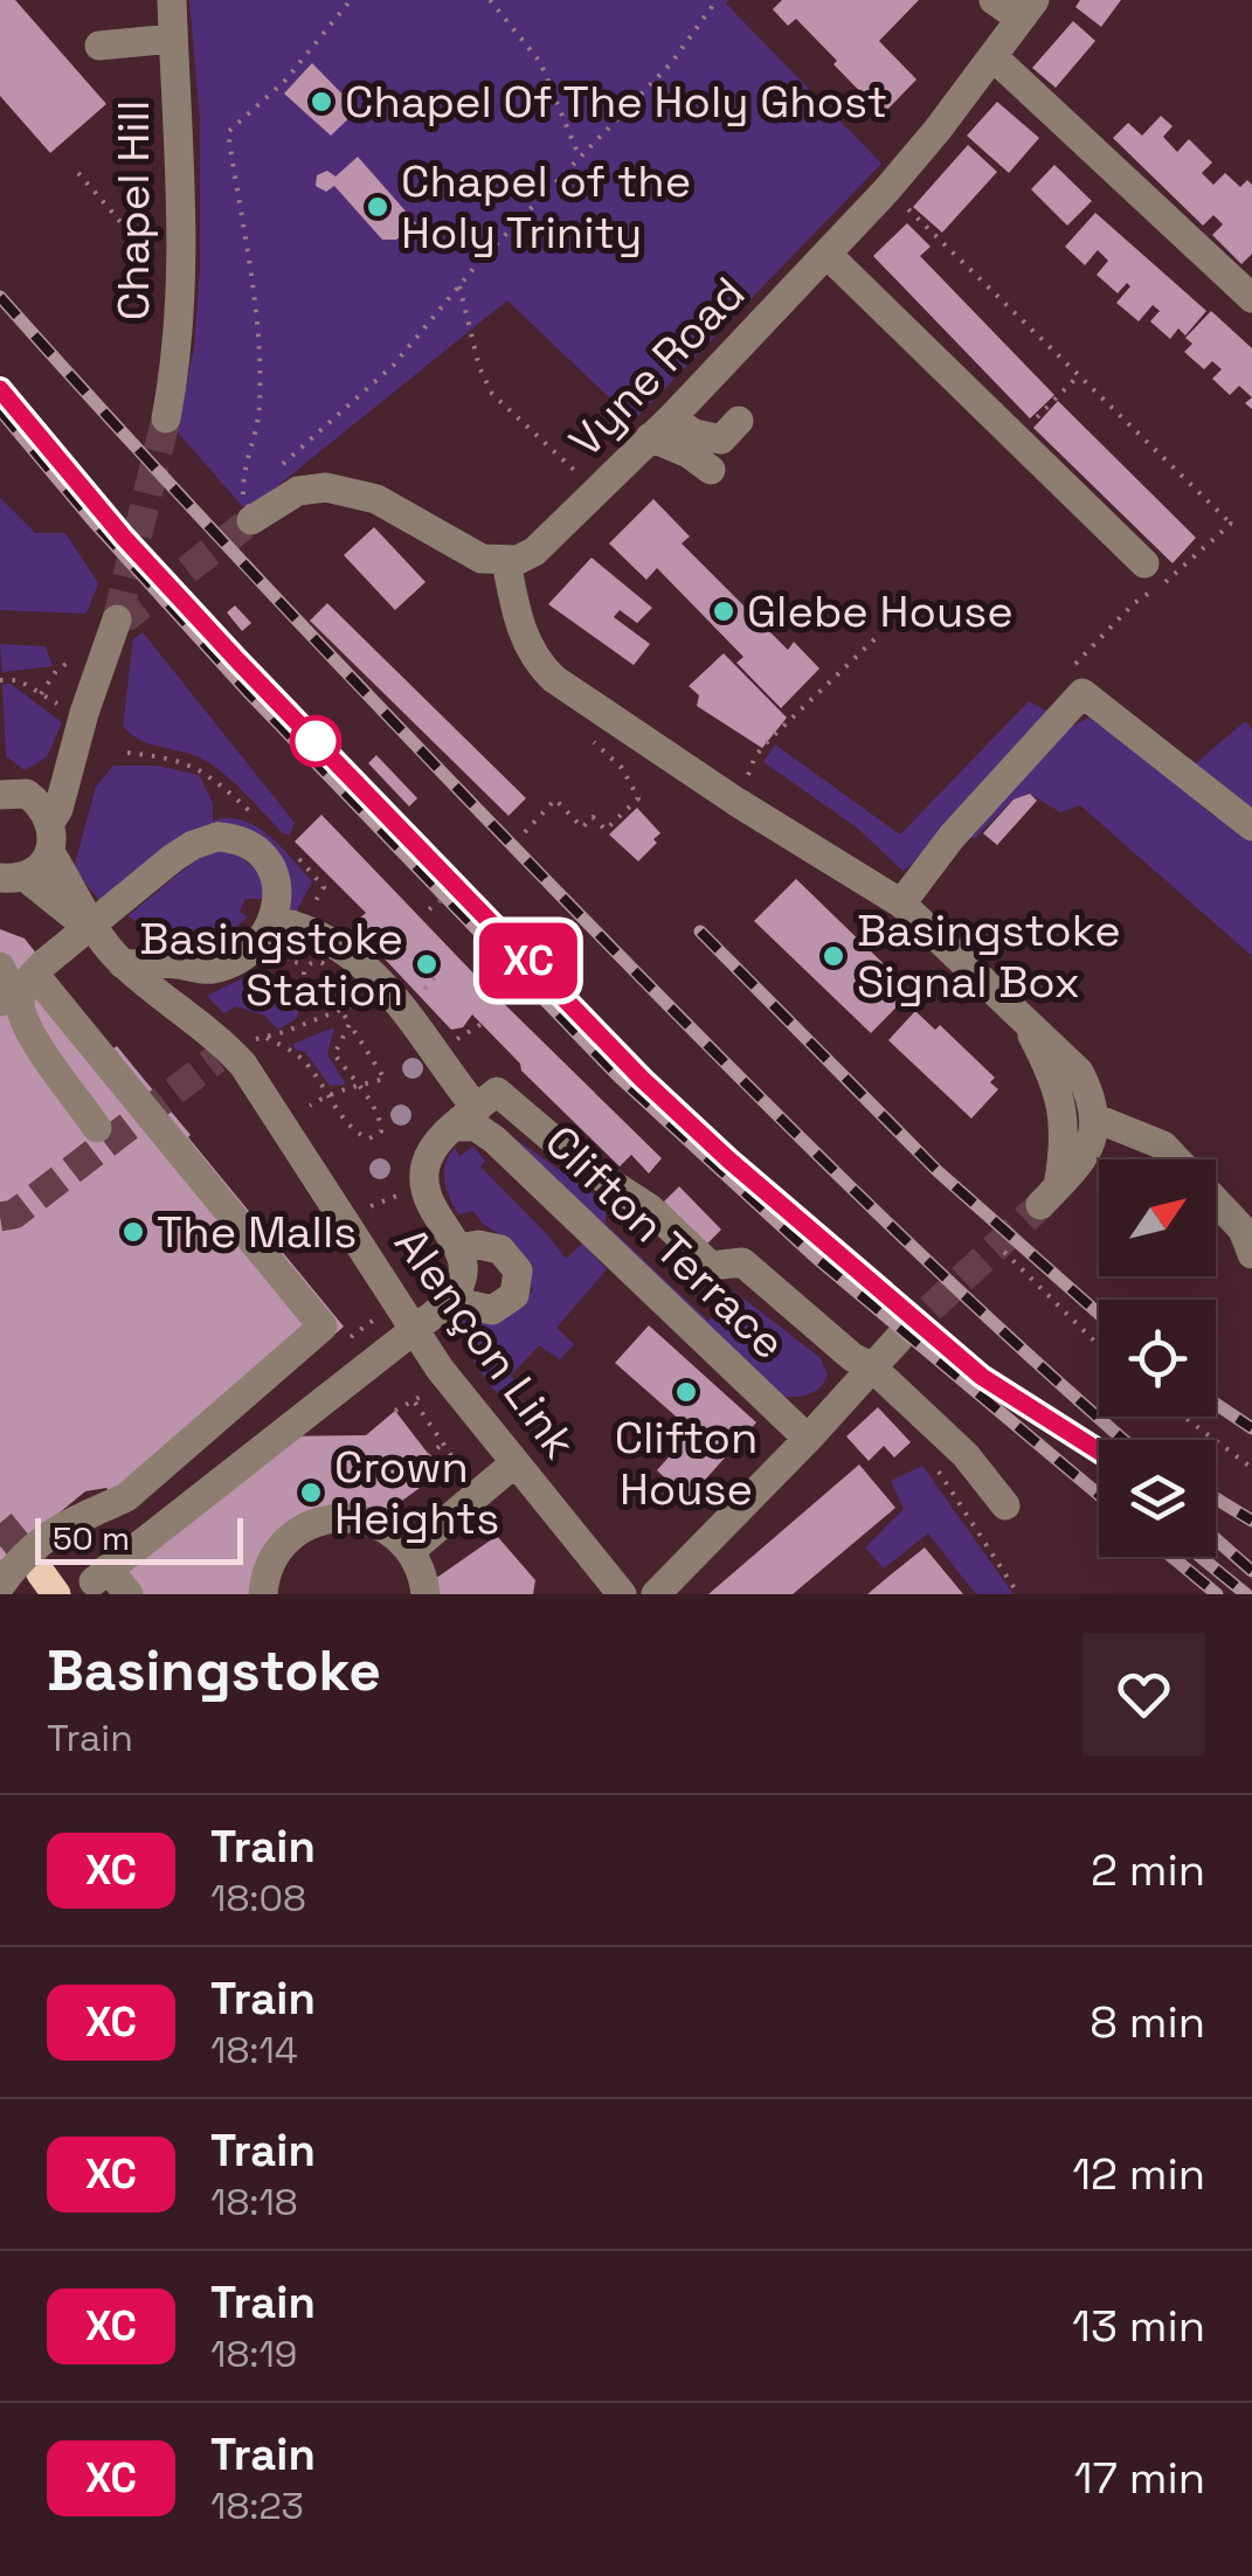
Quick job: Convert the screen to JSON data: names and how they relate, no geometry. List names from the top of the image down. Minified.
{"streets":{"street":["Chapel Hill","Vyne Road","Clifton Terrace","Alençon Link"]},"places":["Chapel Of The Holy Ghost","Chapel of the Holy Trinity","Glebe House","Basingstoke Signal Box","Basingstoke Station","The Malls","Clifton House","Crown Heights"],"scale_bar":"50 m","north":"top right","page":{"on_map":"XC","scale":"50 m","heading":["Basingstoke","Train"],"list":[{"mark":"XC","name":"Train","note":"18:08","value":"2 min"},{"mark":"XC","name":"Train","note":"18:14","value":"8 min"},{"mark":"XC","name":"Train","note":"18:18","value":"12 min"},{"mark":"XC","name":"Train","note":"18:19","value":"13 min"},{"mark":"XC","name":"Train","note":"18:23","value":"17 min"}]}}
